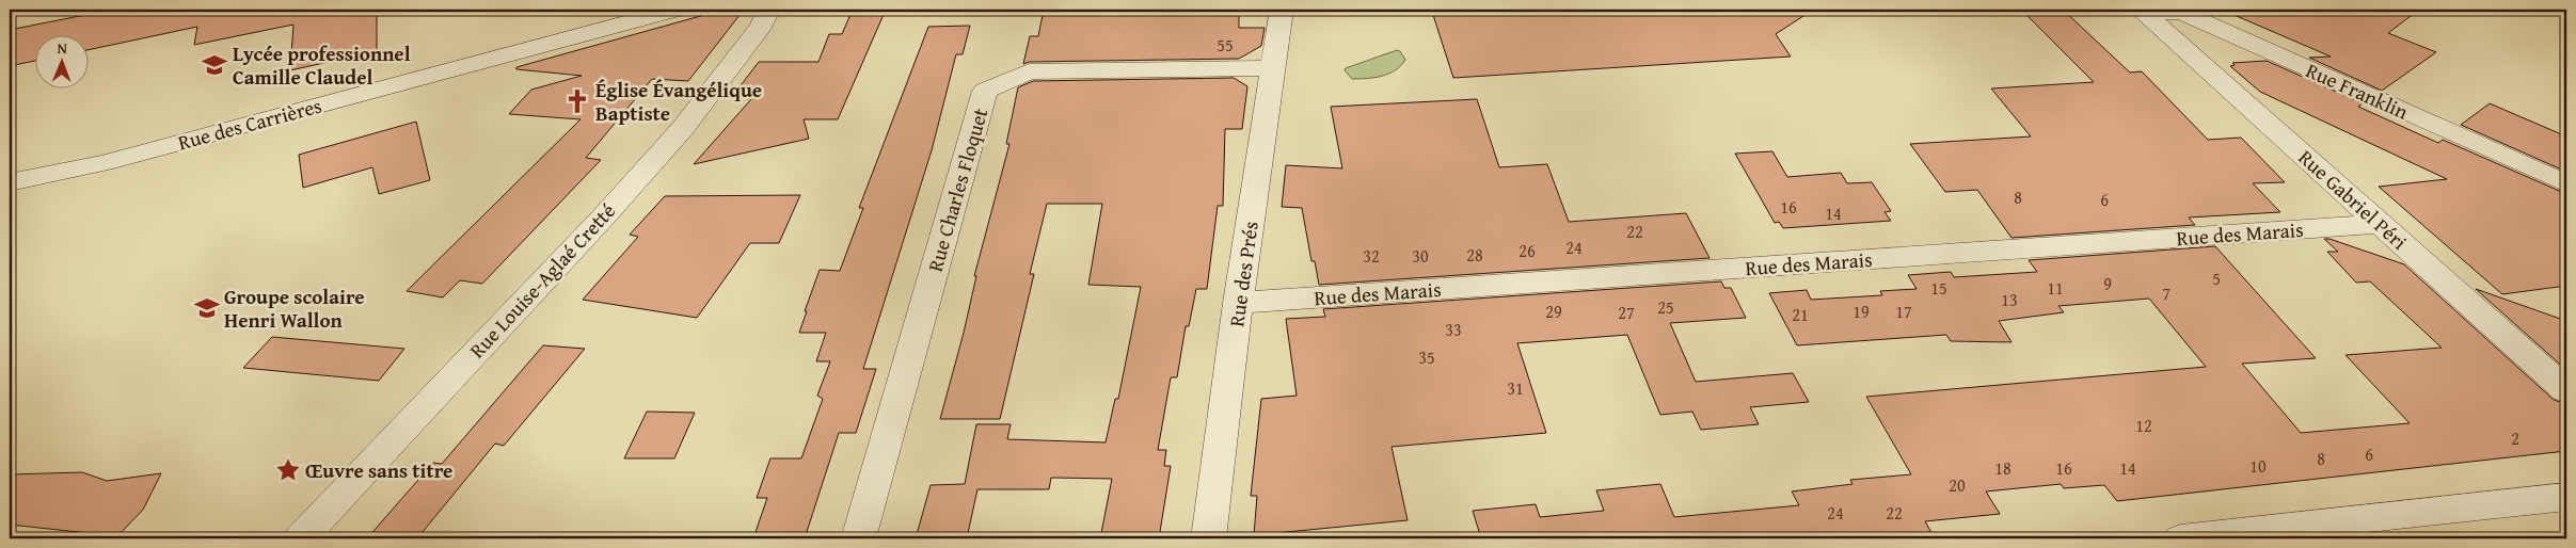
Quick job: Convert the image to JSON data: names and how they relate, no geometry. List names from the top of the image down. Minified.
{"streets":{"street":["Rue Franklin","Rue des Carrières","Rue Charles Floquet","Rue Gabriel Péri","Rue des Marais","Rue des Prés","Rue Louise-Aglaé Cretté"]},"crossings":[["Rue Franklin","Rue Gabriel Péri"],["Rue Charles Floquet","Rue des Prés"],["Rue Gabriel Péri","Rue des Marais"],["Rue des Marais","Rue des Prés"]],"places":{"school or university":["Lycée professionnel Camille Claudel","Groupe scolaire Henri Wallon"],"church":["Église Évangélique Baptiste"],"place":["Œuvre sans titre"]},"house_numbers":["55","8","6","16","14","22","24","26","28","32","30","5","9","15","11","7","13","25","29","19","17","27","21","33","35","31","12","2","6","8","10","18","16","14","20","24","22"],"north":"top"}
